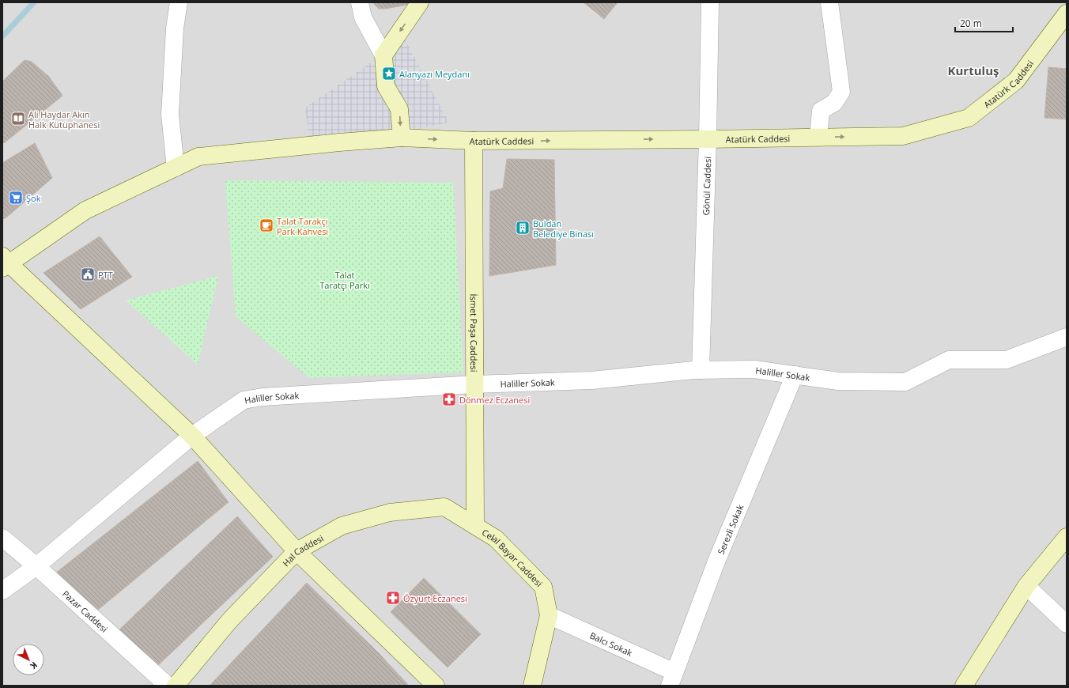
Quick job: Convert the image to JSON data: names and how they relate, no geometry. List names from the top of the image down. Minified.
{"streets":{"street":["Atatürk Caddesi","Gönül Caddesi","İsmet Paşa Caddesi","Haliller Sokak","Serezli Sokak","Hal Caddesi","Celal Bayar Caddesi","Pazar Caddesi","Balcı Sokak"]},"crossings":[["Atatürk Caddesi","Gönül Caddesi"],["Atatürk Caddesi","İsmet Paşa Caddesi"],["Gönül Caddesi","Haliller Sokak"],["İsmet Paşa Caddesi","Haliller Sokak"],["İsmet Paşa Caddesi","Hal Caddesi"],["İsmet Paşa Caddesi","Celal Bayar Caddesi"],["Haliller Sokak","Serezli Sokak"],["Haliller Sokak","Pazar Caddesi"],["Serezli Sokak","Balcı Sokak"],["Hal Caddesi","Celal Bayar Caddesi"],["Celal Bayar Caddesi","Balcı Sokak"]],"one_way":["Atatürk Caddesi"],"districts":["Kurtuluş"],"parks":["Talat Taratçı Parkı"],"places":{"place":["Alanyazı Meydanı"],"library":["Ali Haydar Akın Halk Kütüphanesi"],"supermarket":["Şok"],"cafe":["Talat Tarakçı Park Kahvesi"],"building":["Buldan Belediye Binası"],"public building":["PTT"],"pharmacy":["Dönmez Eczanesi","Özyurt Eczanesi"]},"scale_bar":"20 m","north":"bottom right"}
